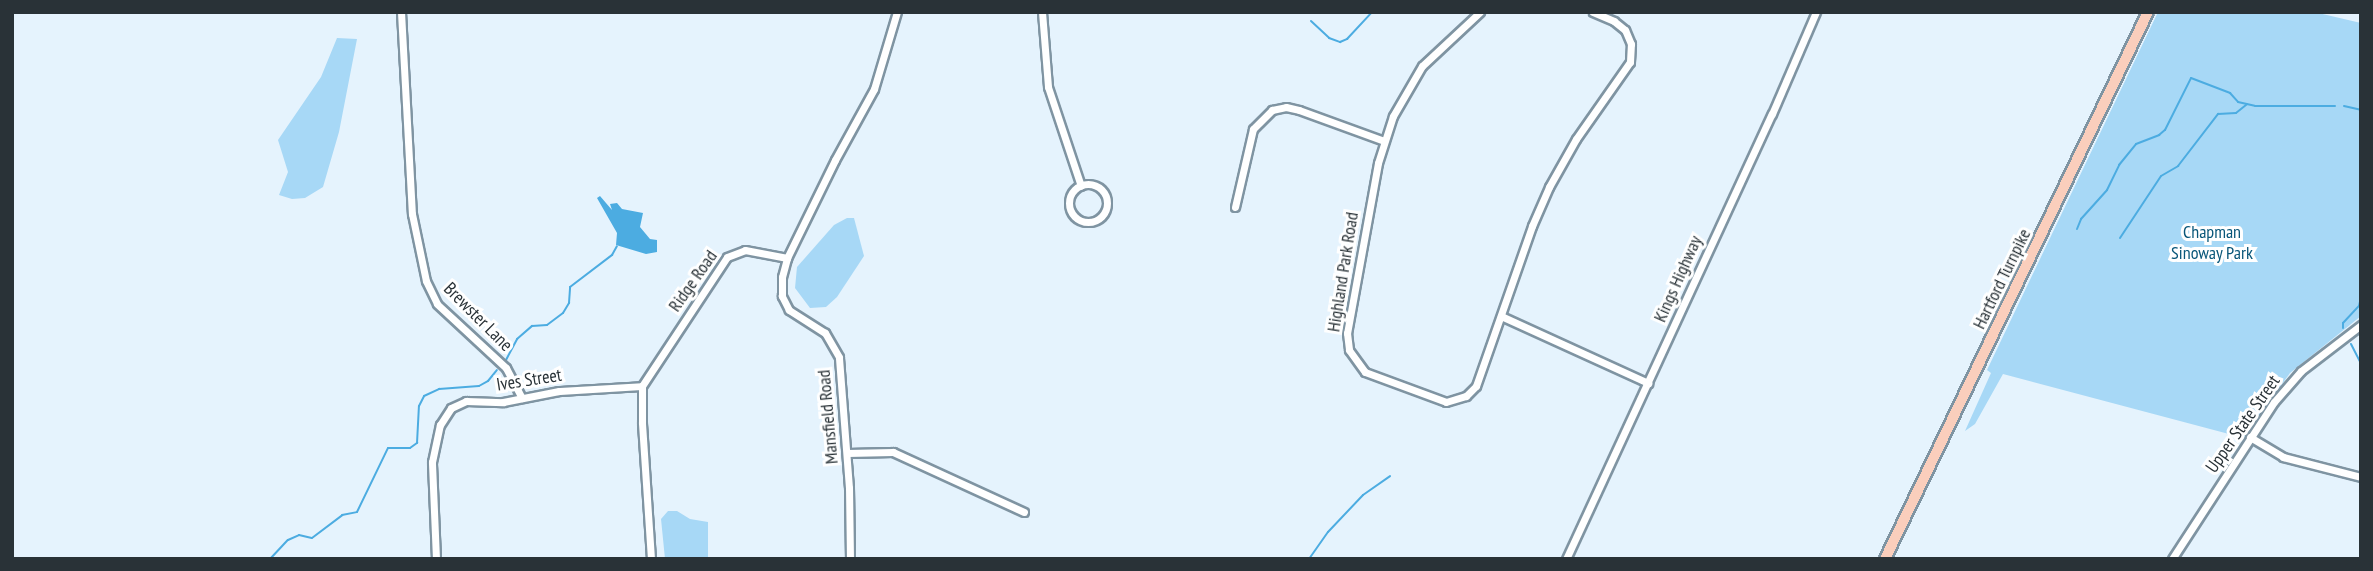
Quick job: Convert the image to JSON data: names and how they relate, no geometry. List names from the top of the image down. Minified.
{"streets":{"main road":["Hartford Turnpike"],"street":["Highland Park Road","Kings Highway","Ridge Road","Brewster Lane","Ives Street","Mansfield Road","Upper State Street"]},"crossings":[["Ridge Road","Ives Street"],["Ridge Road","Mansfield Road"],["Brewster Lane","Ives Street"]],"parks":["Chapman Sinoway Park"]}
